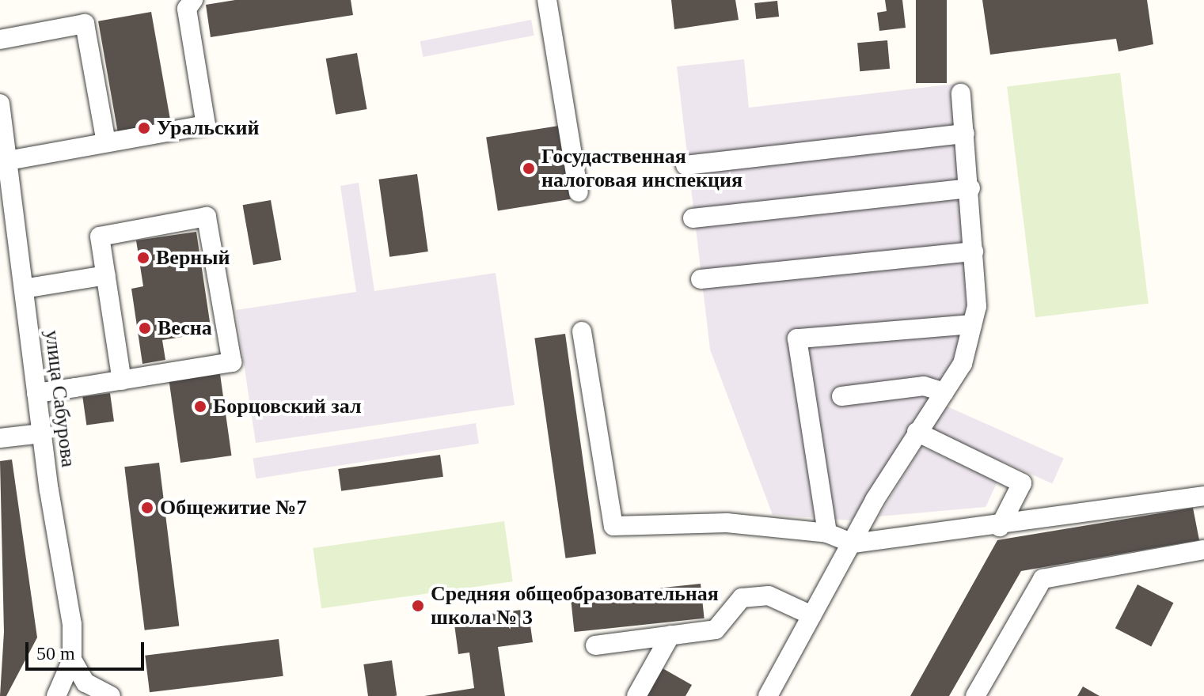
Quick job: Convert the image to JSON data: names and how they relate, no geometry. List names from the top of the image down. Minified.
{"streets":{"street":["улица Сабурова"]},"places":["Уральский","Госудаственная налоговая инспекция","Верный","Весна","Борцовский зал","Общежитие №7","Средняя общеобразовательная школа № 3"],"scale_bar":"50 m"}
